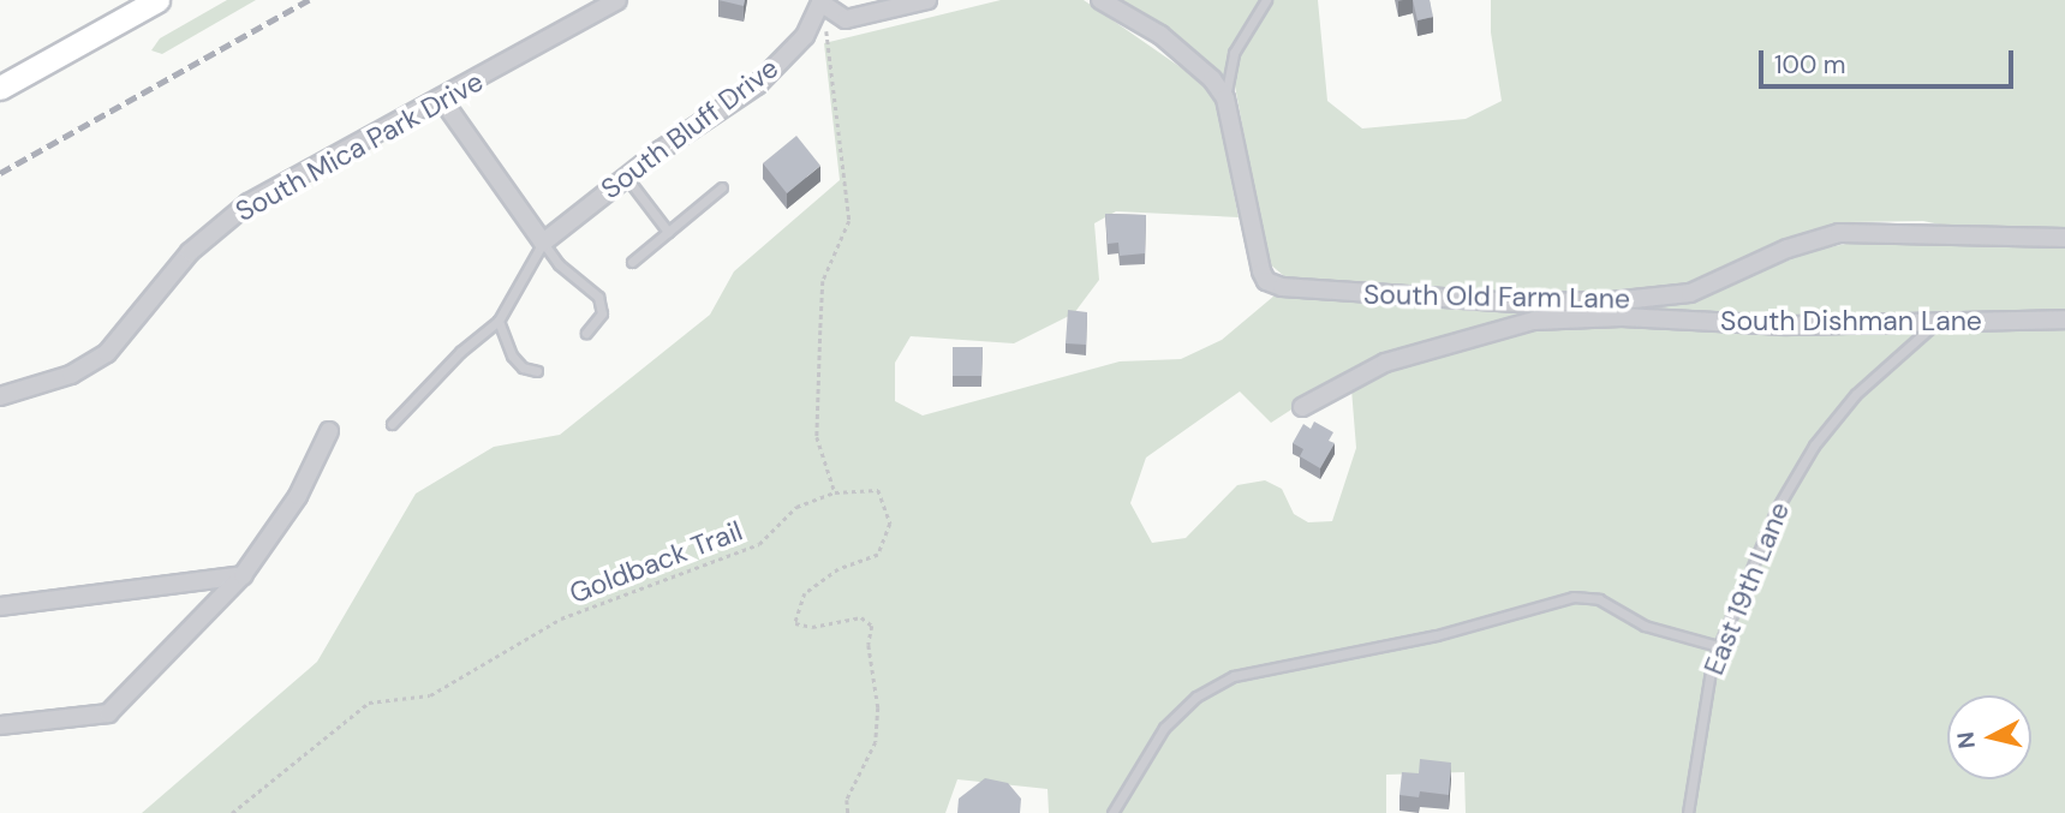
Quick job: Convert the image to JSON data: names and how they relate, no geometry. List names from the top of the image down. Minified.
{"streets":{"street":["South Bluff Drive","South Mica Park Drive","South Old Farm Lane","South Dishman Lane"],"lane":["East 19th Lane"],"path":["Goldback Trail"]},"crossings":[["South Dishman Lane","East 19th Lane"]],"scale_bar":"100 m","north":"left"}
